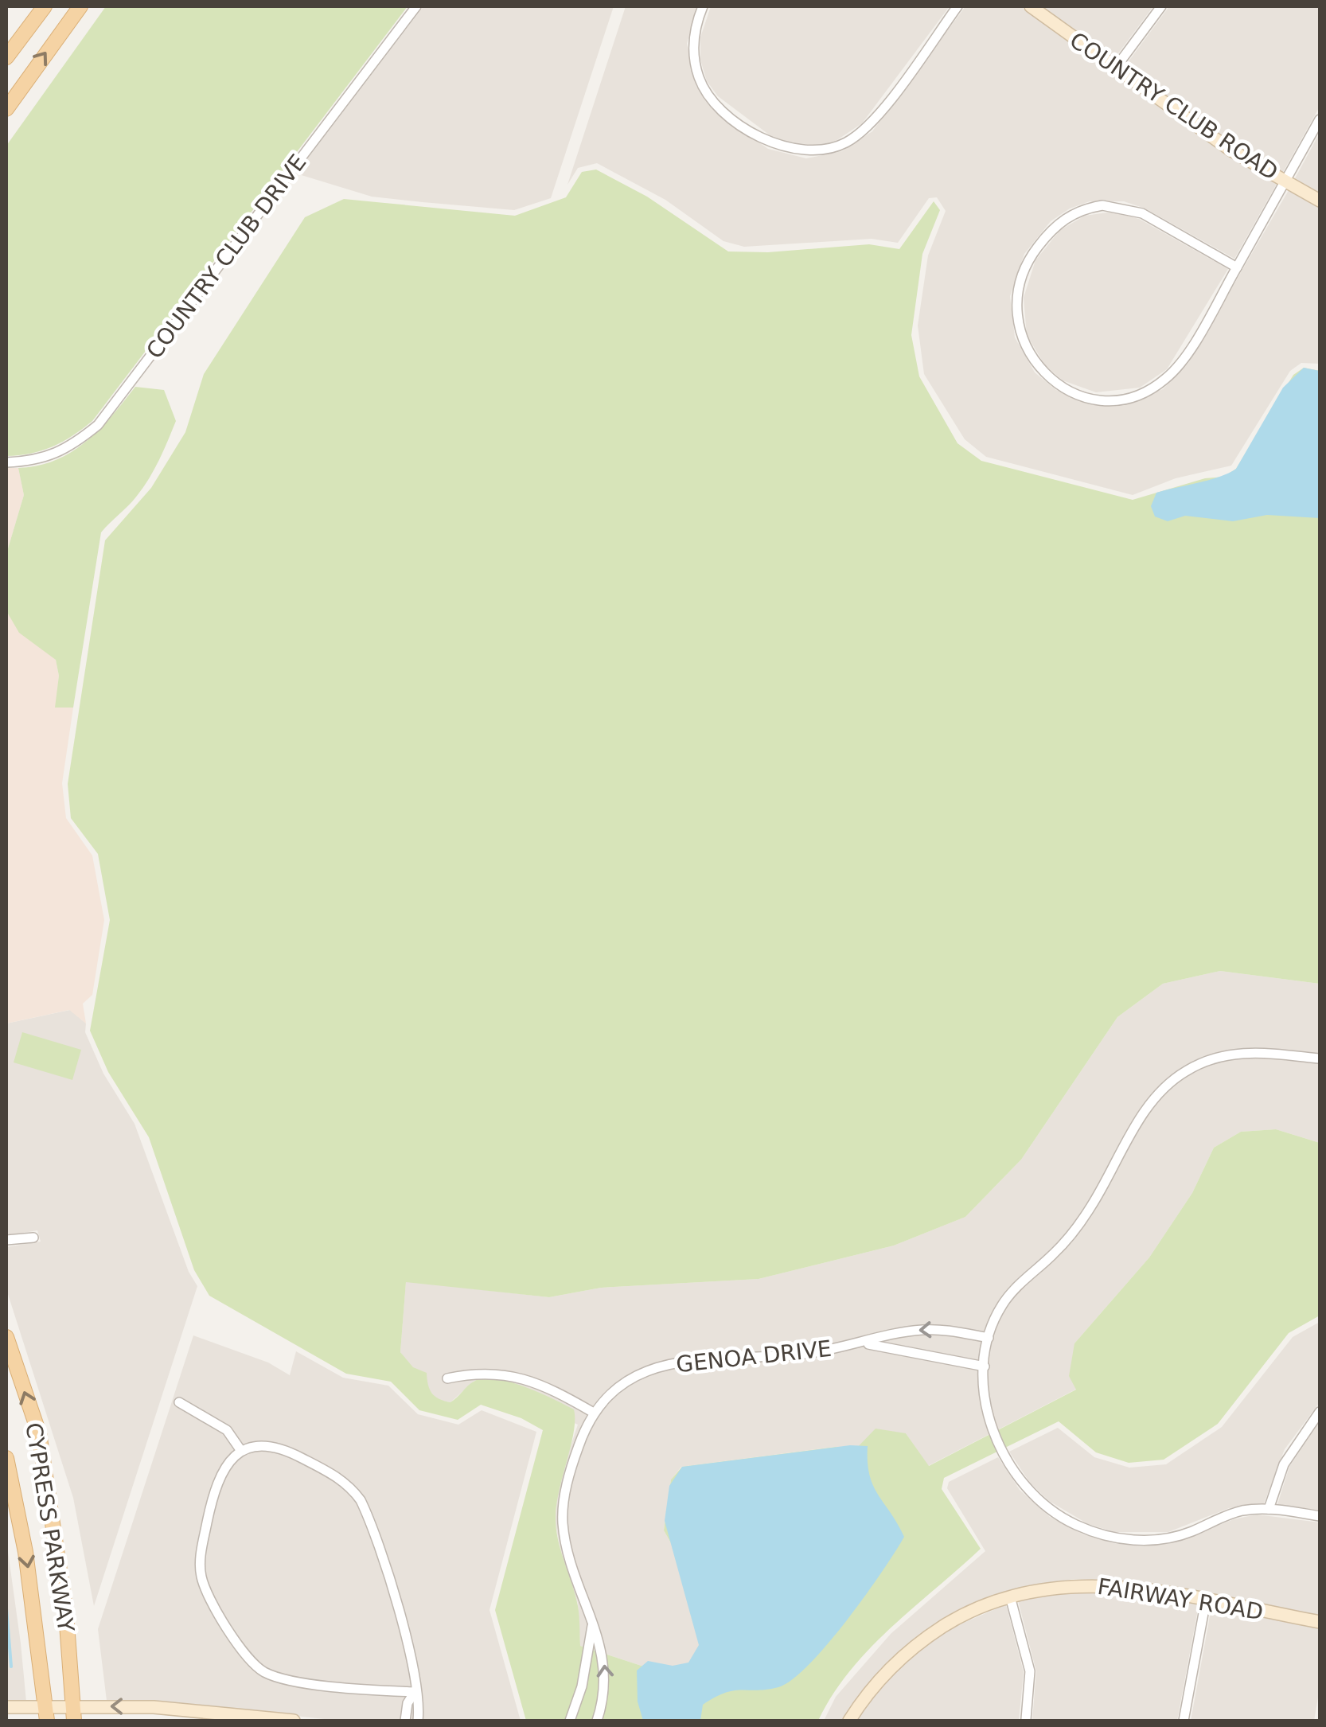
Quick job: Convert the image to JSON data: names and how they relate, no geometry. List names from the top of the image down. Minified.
{"streets":{"main road":["CYPRESS PARKWAY"],"street":["COUNTRY CLUB ROAD","COUNTRY CLUB DRIVE","GENOA DRIVE","FAIRWAY ROAD"]}}
